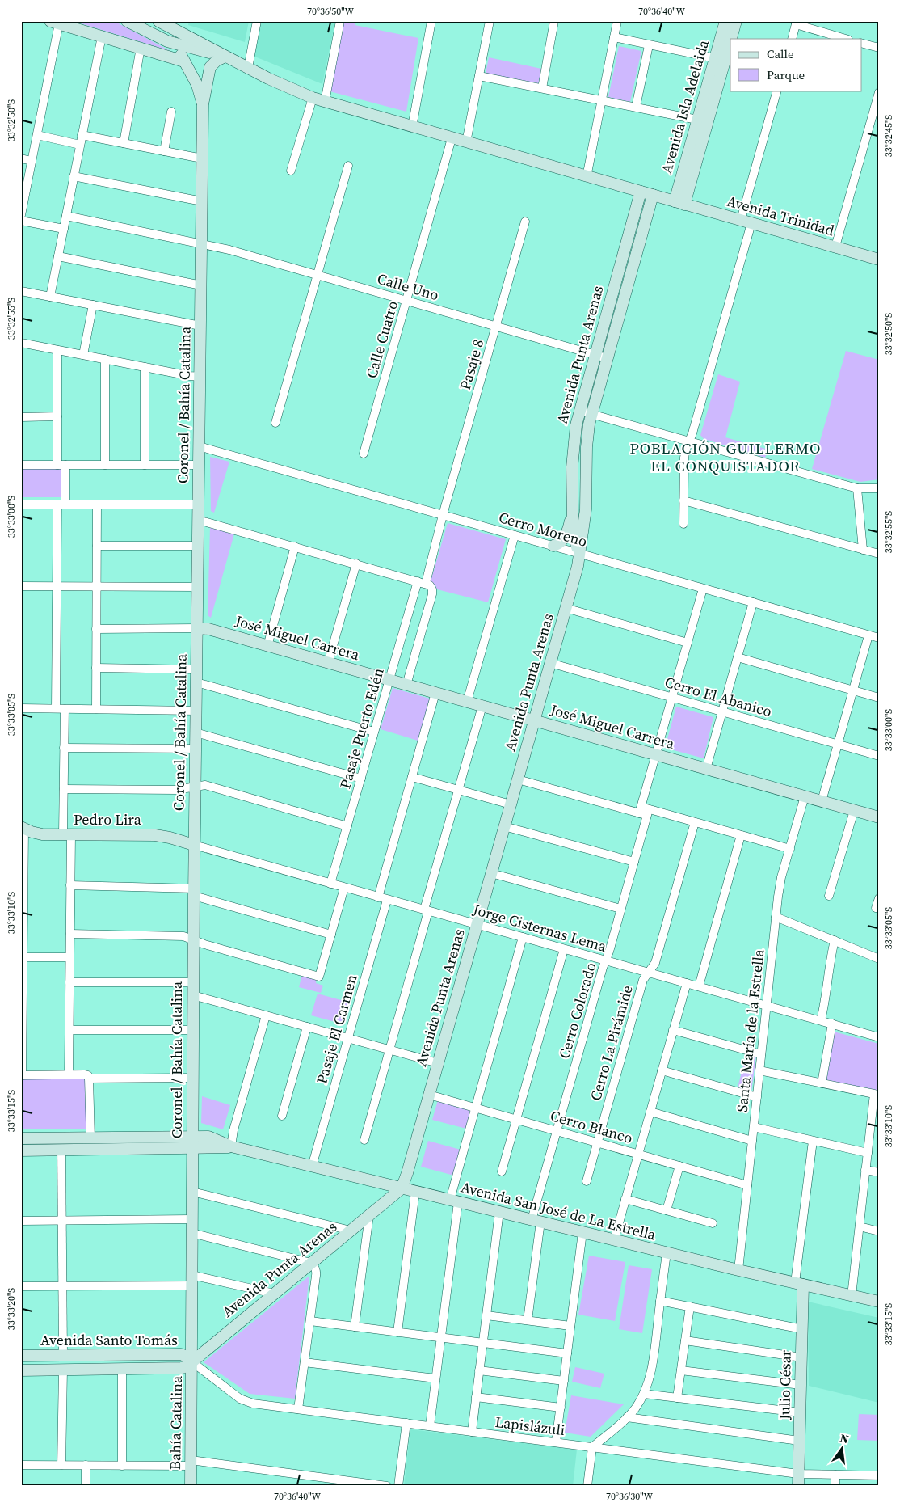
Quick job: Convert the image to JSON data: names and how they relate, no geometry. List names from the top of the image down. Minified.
{"streets":{"main road":["Avenida Isla Adelaida","Avenida Trinidad","Avenida Punta Arenas","Coronel / Bahía Catalina","José Miguel Carrera","Pedro Lira","Avenida San José de La Estrella","Avenida Santo Tomás","Julio César","Bahía Catalina"],"street":["Calle Uno","Calle Cuatro","Pasaje 8","Cerro Moreno","Cerro El Abanico","Pasaje Puerto Edén","Jorge Cisternas Lema","Cerro Colorado","Pasaje El Carmen","Santa María de la Estrella","Cerro La Pirámide","Cerro Blanco","Lapislázuli"]},"crossings":[["Avenida Isla Adelaida","Avenida Trinidad"],["Avenida Trinidad","Calle Cuatro"],["Avenida Trinidad","Avenida Punta Arenas"],["Calle Uno","Calle Cuatro"],["Calle Uno","Avenida Punta Arenas"],["Calle Uno","Pasaje 8"],["Calle Uno","Coronel / Bahía Catalina"],["Avenida Punta Arenas","Coronel / Bahía Catalina"],["Avenida Punta Arenas","Cerro Moreno"],["Avenida Punta Arenas","José Miguel Carrera"],["Avenida Punta Arenas","Cerro El Abanico"],["Avenida Punta Arenas","Jorge Cisternas Lema"],["Avenida Punta Arenas","Cerro Blanco"],["Avenida Punta Arenas","Avenida San José de La Estrella"],["Avenida Punta Arenas","Avenida Santo Tomás"],["Avenida Punta Arenas","Bahía Catalina"],["Avenida Punta Arenas","Lapislázuli"],["Pasaje 8","Cerro Moreno"],["Pasaje 8","Pasaje Puerto Edén"],["Coronel / Bahía Catalina","Cerro Moreno"],["Coronel / Bahía Catalina","José Miguel Carrera"],["Coronel / Bahía Catalina","Pedro Lira"],["Coronel / Bahía Catalina","Jorge Cisternas Lema"],["Coronel / Bahía Catalina","Avenida San José de La Estrella"],["Coronel / Bahía Catalina","Avenida Santo Tomás"],["Coronel / Bahía Catalina","Bahía Catalina"],["Coronel / Bahía Catalina","Lapislázuli"],["Cerro Moreno","Pasaje Puerto Edén"],["Cerro Moreno","Cerro Colorado"],["José Miguel Carrera","Pasaje Puerto Edén"],["José Miguel Carrera","Cerro Colorado"],["José Miguel Carrera","Santa María de la Estrella"],["Cerro El Abanico","Cerro Colorado"],["Pasaje Puerto Edén","Jorge Cisternas Lema"],["Pedro Lira","Jorge Cisternas Lema"],["Jorge Cisternas Lema","Cerro Colorado"],["Jorge Cisternas Lema","Pasaje El Carmen"],["Jorge Cisternas Lema","Santa María de la Estrella"],["Jorge Cisternas Lema","Cerro La Pirámide"],["Cerro Colorado","Cerro Blanco"],["Cerro Colorado","Avenida San José de La Estrella"],["Pasaje El Carmen","Avenida San José de La Estrella"],["Santa María de la Estrella","Cerro Blanco"],["Santa María de la Estrella","Avenida San José de La Estrella"],["Cerro La Pirámide","Cerro Blanco"],["Avenida San José de La Estrella","Julio César"],["Avenida Santo Tomás","Bahía Catalina"],["Avenida Santo Tomás","Lapislázuli"],["Julio César","Lapislázuli"],["Bahía Catalina","Lapislázuli"]],"districts":["POBLACIÓN GUILLERMO EL CONQUISTADOR"],"legend":["Calle","Parque"],"north":"top","coordinates":["70°36'50\"W","70°36'40\"W","33°32'50\"S","33°32'45\"S","33°32'55\"S","33°33'00\"S","33°33'05\"S","33°33'10\"S","33°33'15\"S","33°33'20\"S","70°36'30\"W"]}
